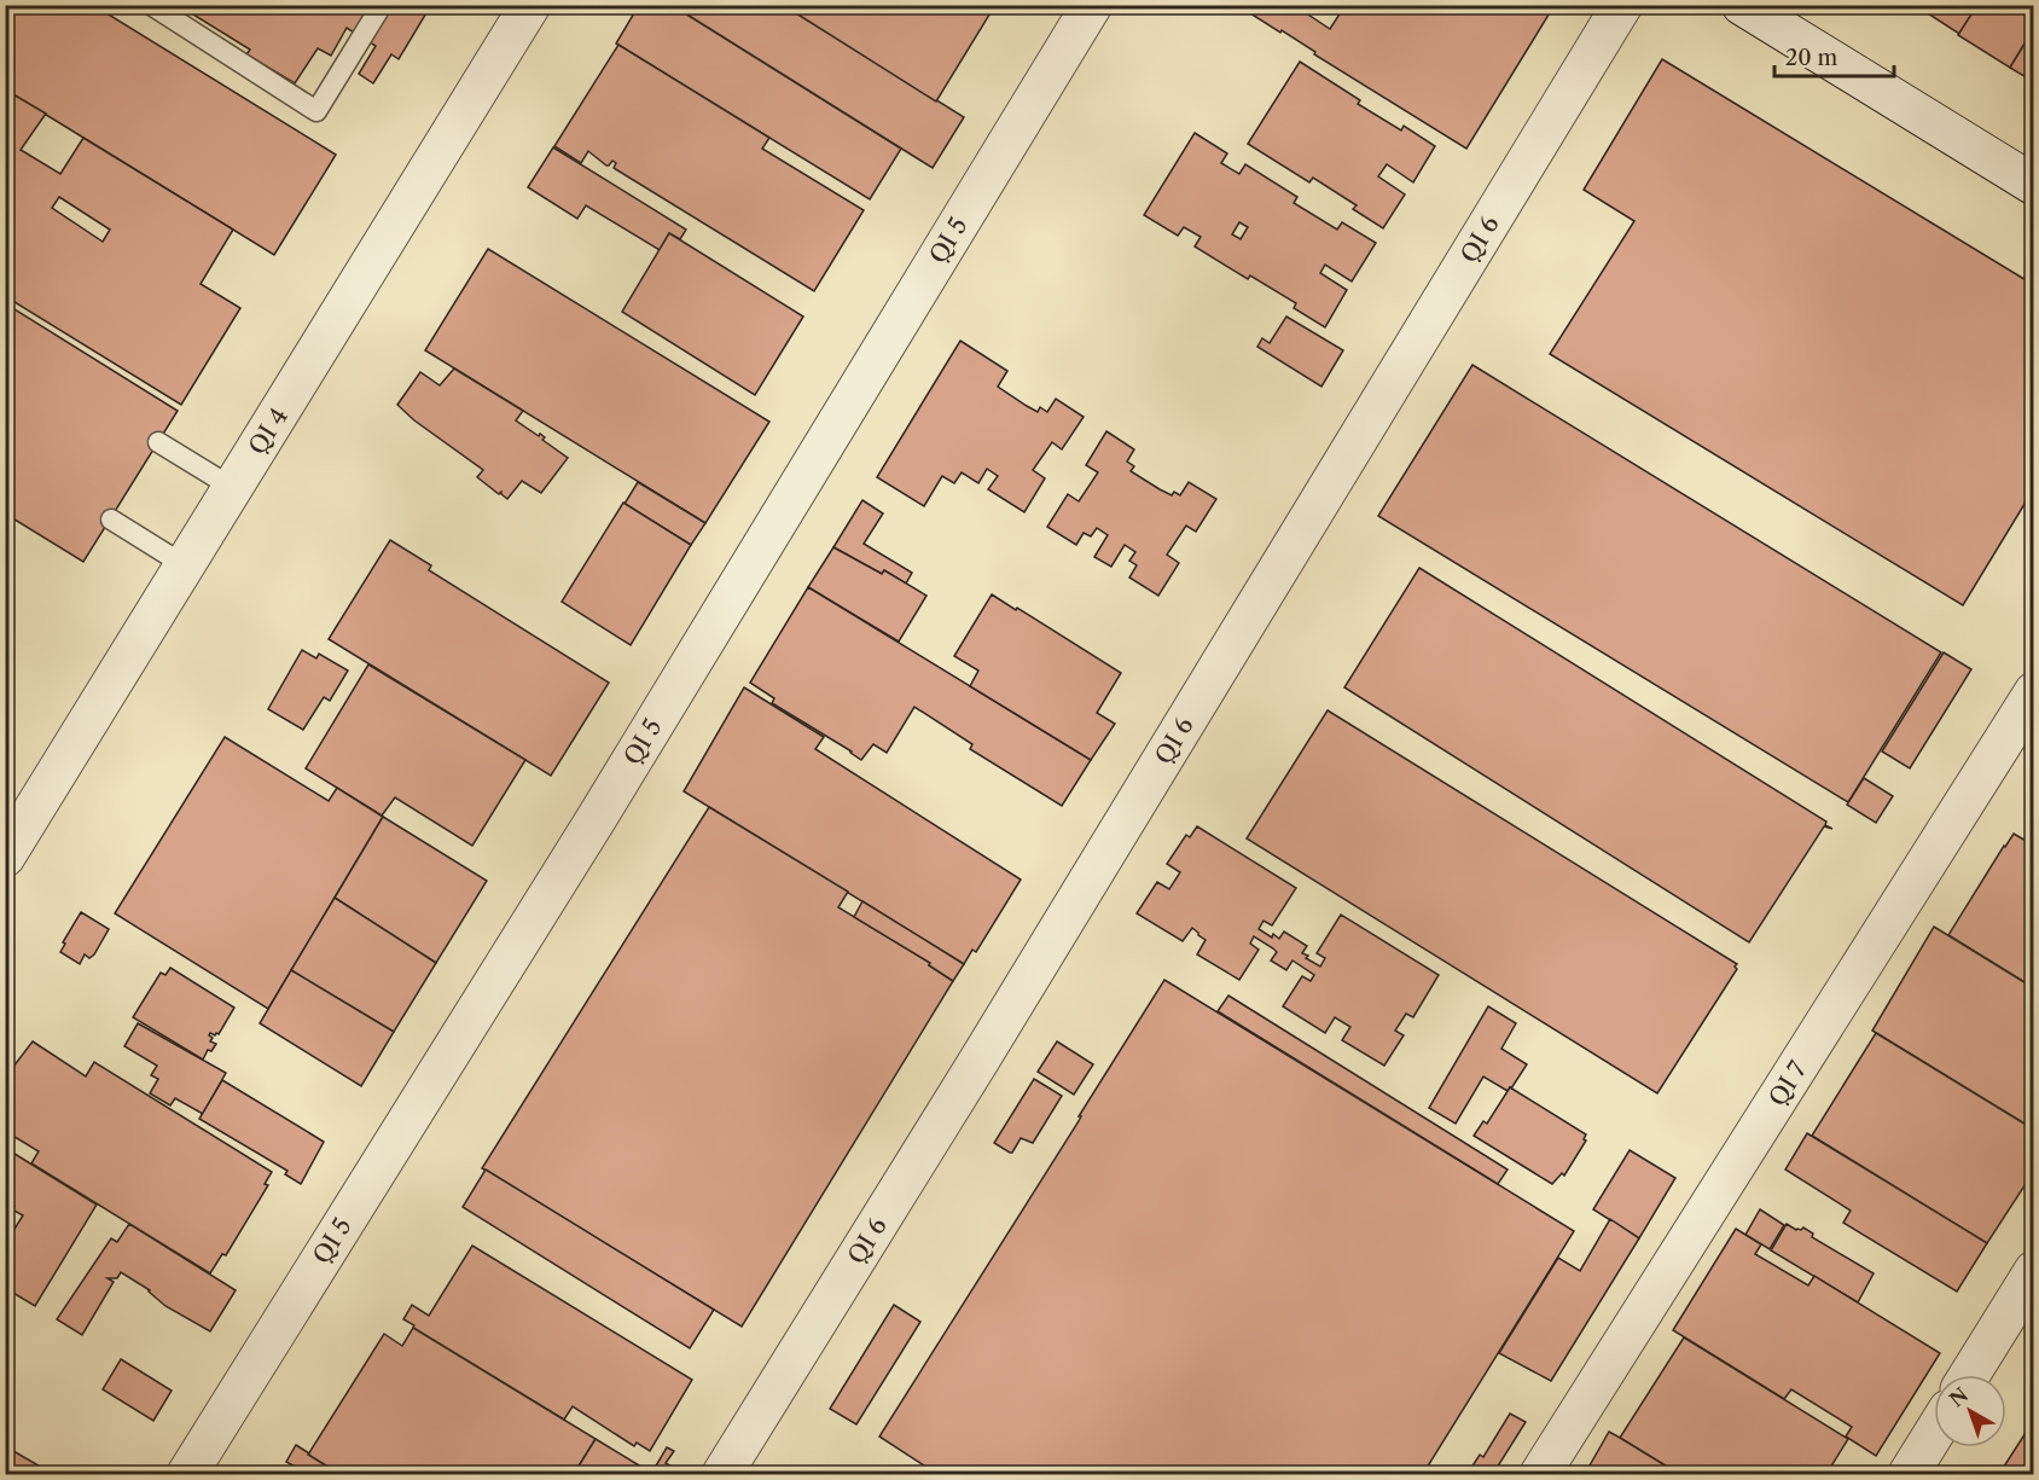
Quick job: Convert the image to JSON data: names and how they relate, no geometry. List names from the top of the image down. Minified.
{"streets":{"street":["QI 6","QI 5","QI 4","QI 7"]},"scale_bar":"20 m","north":"top left"}
